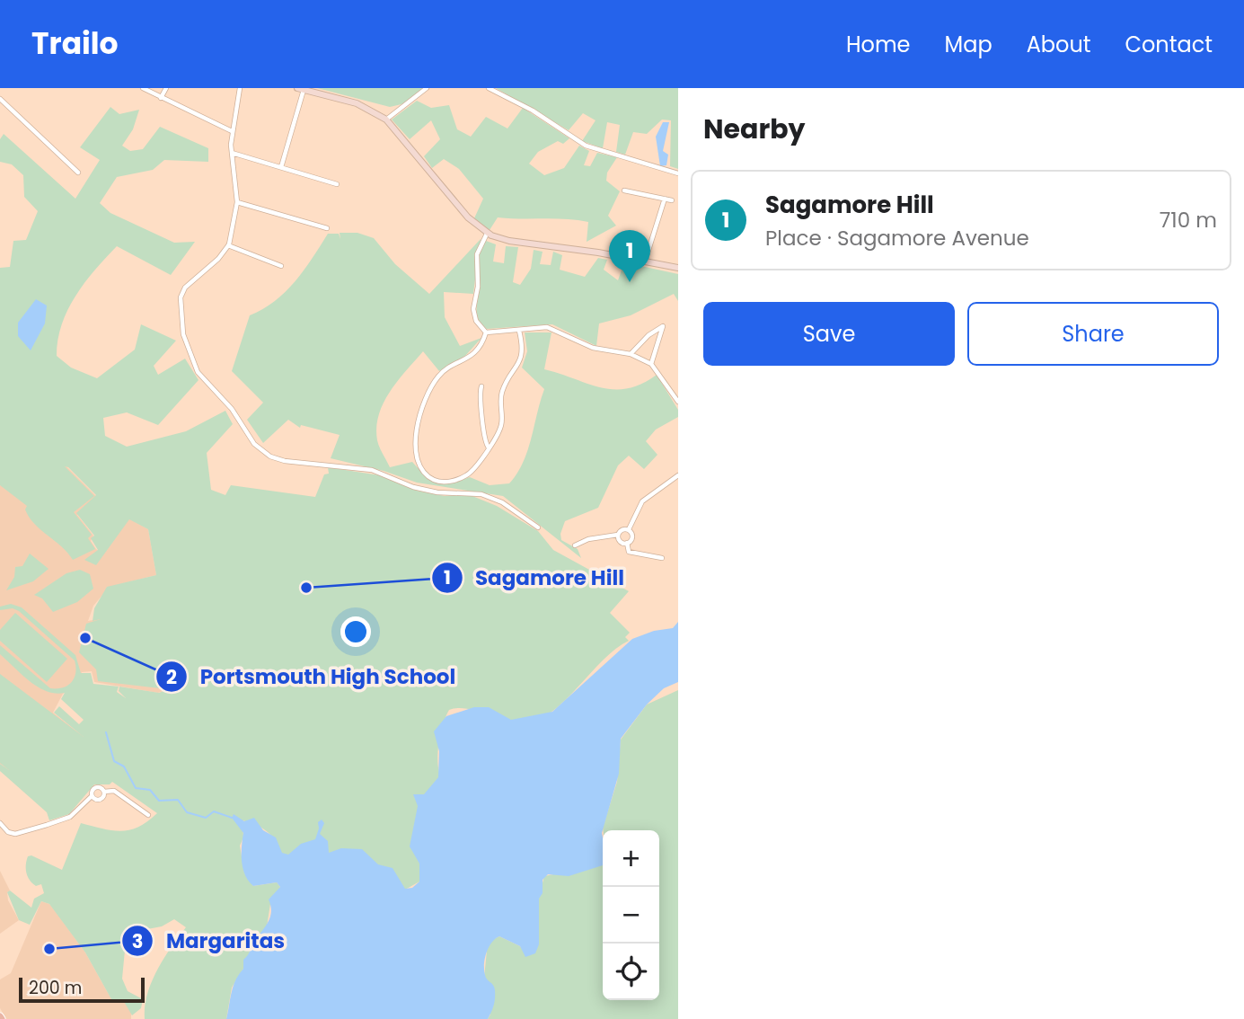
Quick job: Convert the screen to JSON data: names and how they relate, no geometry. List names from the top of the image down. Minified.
{"places":["Sagamore Hill","Portsmouth High School","Margaritas"],"scale_bar":"200 m","page":{"header":"Trailo","nav":["Home","Map","About","Contact"],"heading":"Nearby","list":[{"mark":"1","name":"Sagamore Hill","note":"Place · Sagamore Avenue","value":"710 m"}],"pins":"1","buttons":["Save","Share"],"map_buttons":["+","−"],"scale":"200 m"}}
